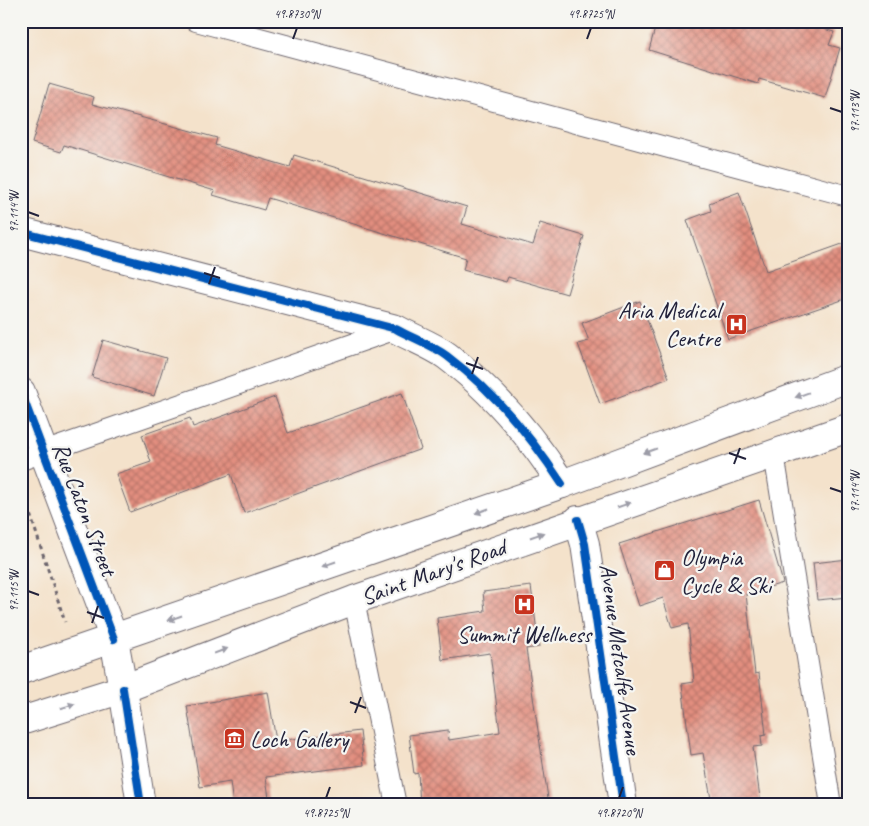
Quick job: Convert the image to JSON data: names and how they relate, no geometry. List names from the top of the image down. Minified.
{"streets":{"main road":["Rue Caton Street","Saint Mary's Road","Avenue Metcalfe Avenue"]},"crossings":[["Rue Caton Street","Saint Mary's Road"],["Saint Mary's Road","Avenue Metcalfe Avenue"]],"places":{"hospital":["Aria Medical Centre","Summit Wellness"],"shop":["Olympia Cycle & Ski"],"museum":["Loch Gallery"]},"coordinates":["49.8730°N","49.8725°N","97.113°W","97.114°W","97.115°W","49.8720°N"]}
